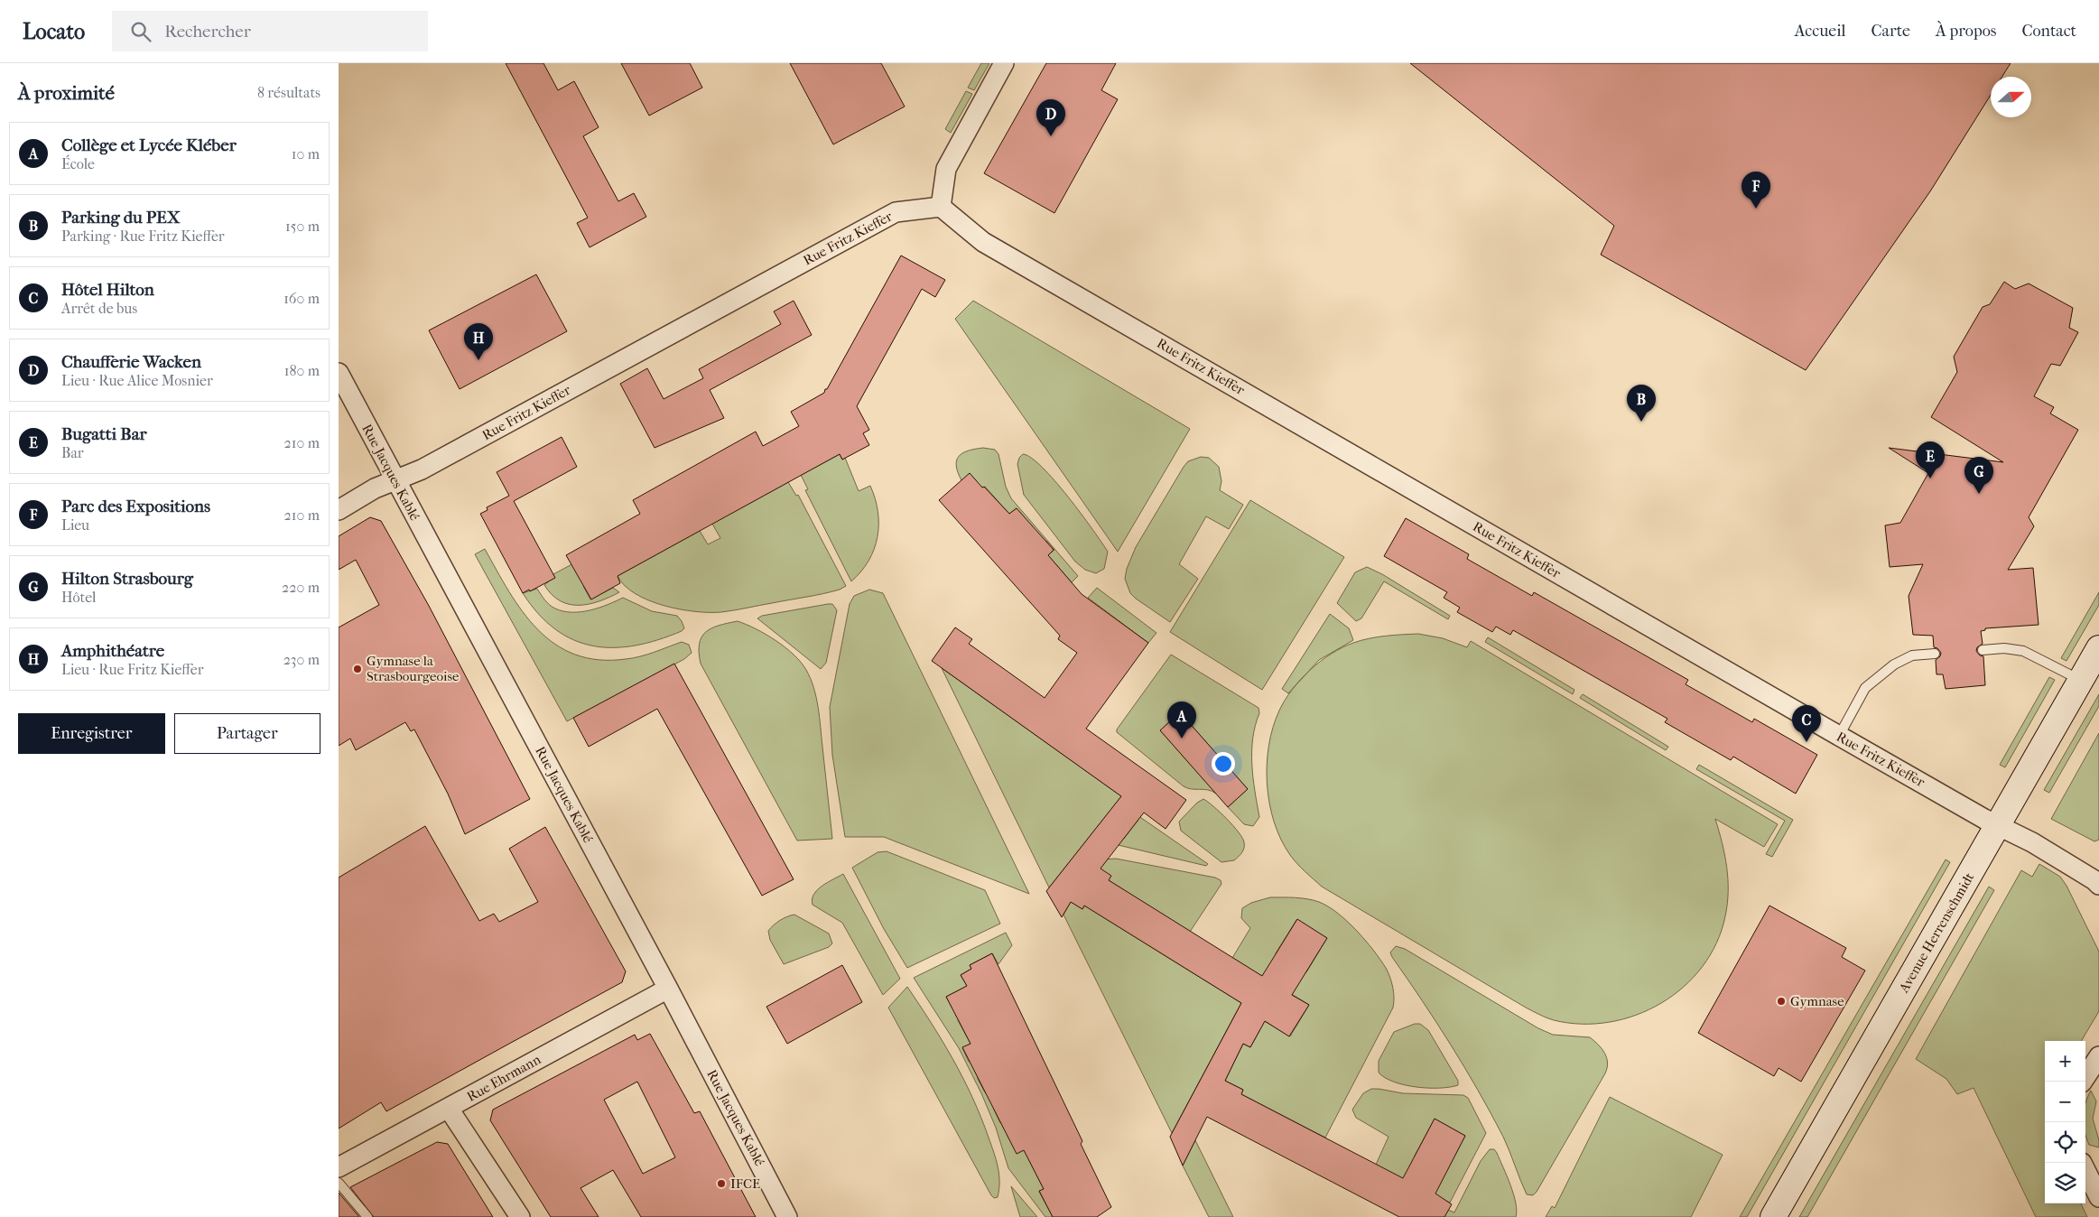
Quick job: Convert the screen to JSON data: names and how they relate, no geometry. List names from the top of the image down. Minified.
{"streets":{"main road":["Avenue Herrenschmidt"],"street":["Rue Fritz Kieffer","Rue Jacques Kablé","Rue Ehrmann"]},"crossings":[["Rue Fritz Kieffer","Rue Jacques Kablé"],["Rue Fritz Kieffer","Avenue Herrenschmidt"],["Rue Jacques Kablé","Rue Ehrmann"]],"places":["Gymnase la Strasbourgeoise","Gymnase","IFCE"],"north":"right","page":{"header":"Locato","search":"Rechercher","nav":["Accueil","Carte","À propos","Contact"],"heading":["À proximité","8 résultats"],"pins":["D","F","H","B","E","G","A","C"],"list":[{"mark":"A","name":"Collège et Lycée Kléber","note":"École","value":"10 m"},{"mark":"B","name":"Parking du PEX","note":"Parking · Rue Fritz Kieffer","value":"150 m"},{"mark":"C","name":"Hôtel Hilton","note":"Arrêt de bus","value":"160 m"},{"mark":"D","name":"Chaufferie Wacken","note":"Lieu · Rue Alice Mosnier","value":"180 m"},{"mark":"E","name":"Bugatti Bar","note":"Bar","value":"210 m"},{"mark":"F","name":"Parc des Expositions","note":"Lieu","value":"210 m"},{"mark":"G","name":"Hilton Strasbourg","note":"Hôtel","value":"220 m"},{"mark":"H","name":"Amphithéatre","note":"Lieu · Rue Fritz Kieffer","value":"230 m"}],"buttons":["Enregistrer","Partager"],"map_buttons":["+","−"]}}
